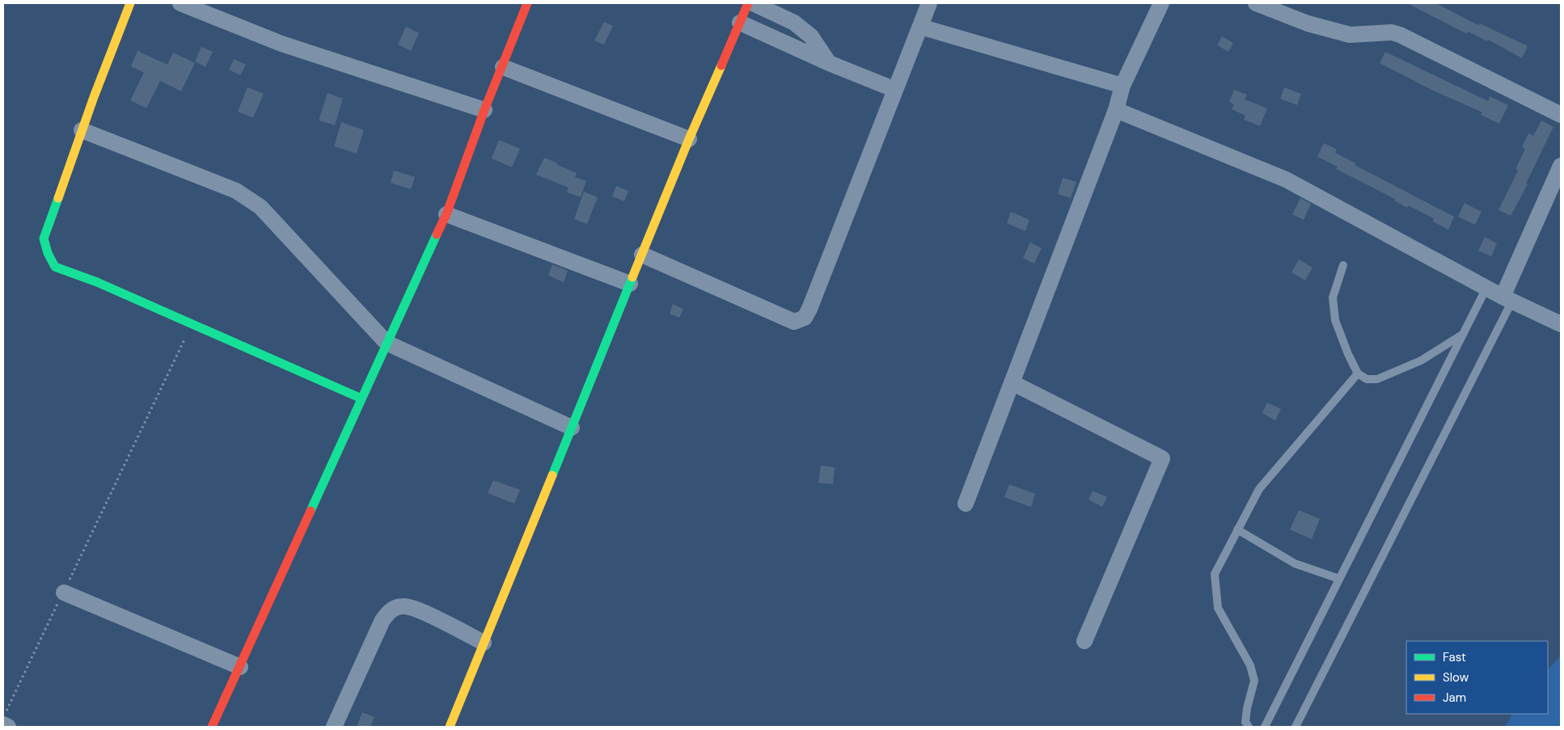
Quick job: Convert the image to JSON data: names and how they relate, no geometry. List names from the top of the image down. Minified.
{"legend":["Fast","Slow","Jam"]}
